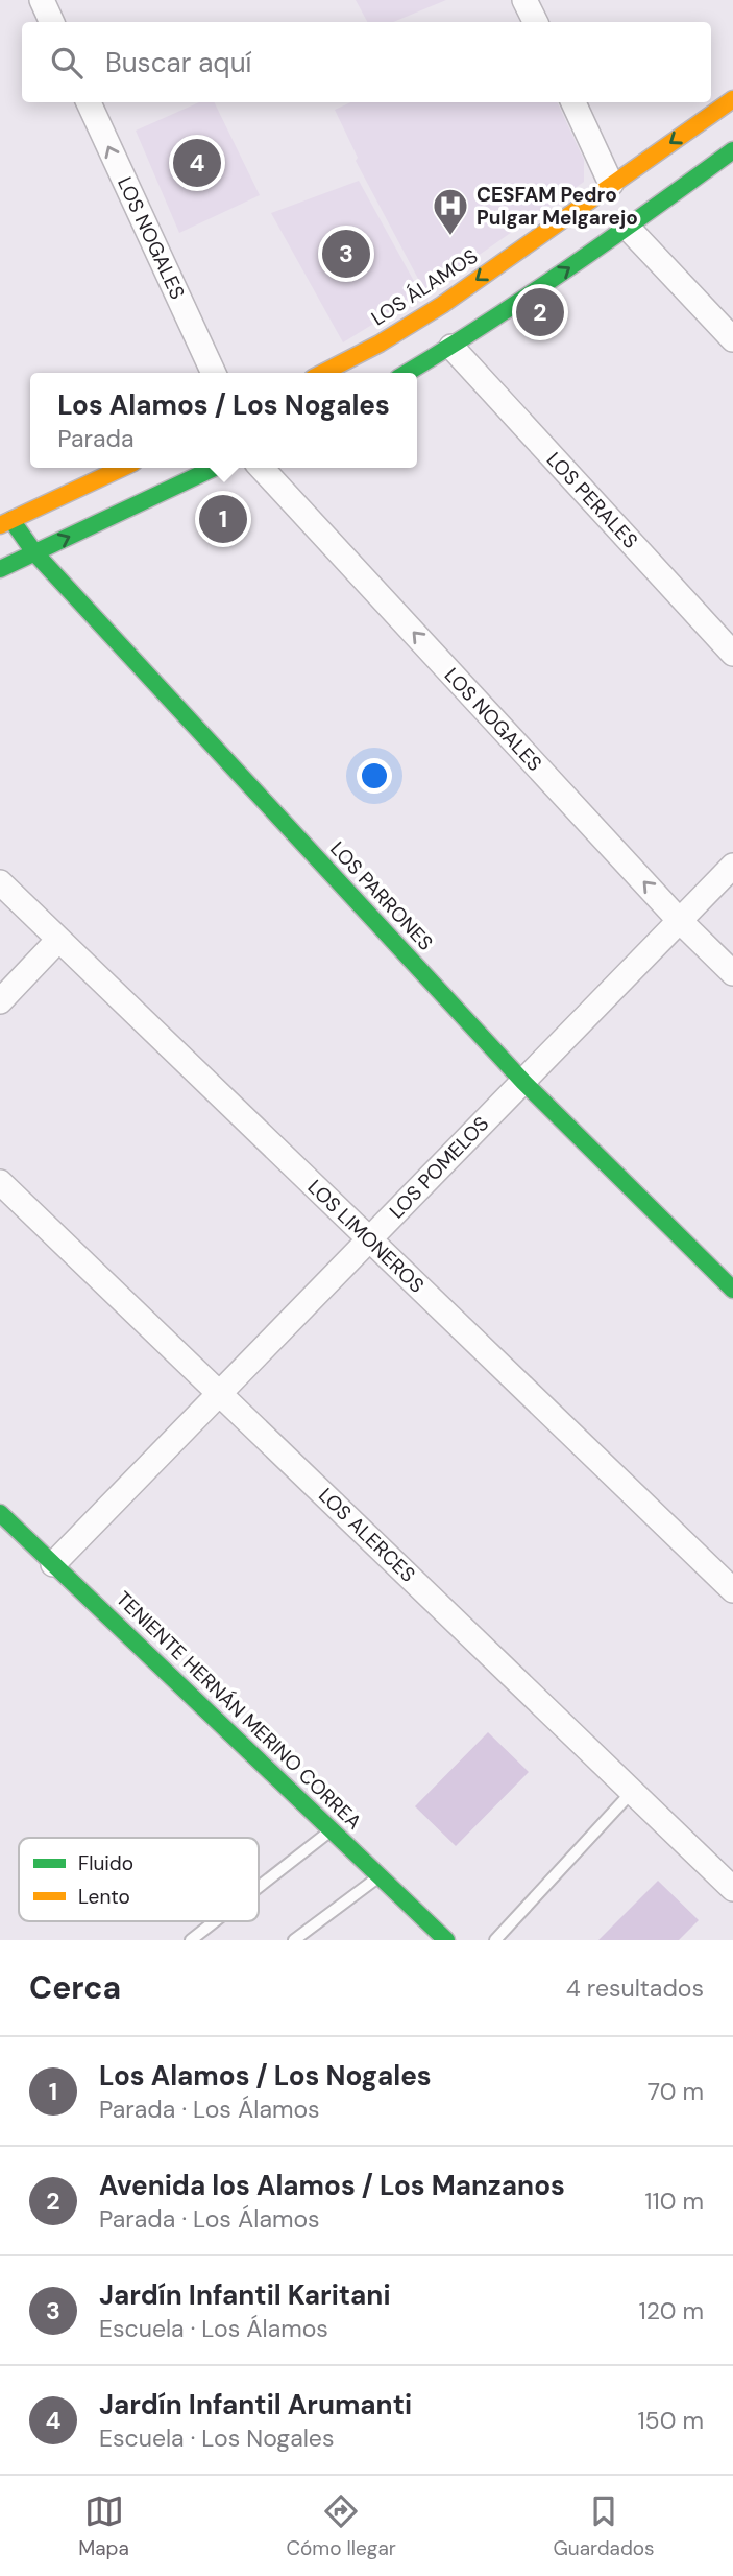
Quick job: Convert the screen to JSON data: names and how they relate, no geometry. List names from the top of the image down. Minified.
{"streets":{"street":["LOS NOGALES","LOS ÁLAMOS","LOS PERALES","LOS PARRONES","LOS POMELOS","LOS LIMONEROS","LOS ALERCES","TENIENTE HERNÁN MERINO CORREA"]},"crossings":[["LOS NOGALES","LOS POMELOS"],["LOS PARRONES","LOS POMELOS"],["LOS POMELOS","LOS LIMONEROS"],["LOS POMELOS","LOS ALERCES"],["LOS POMELOS","TENIENTE HERNÁN MERINO CORREA"]],"one_way":["LOS NOGALES"],"places":{"hospital":["CESFAM Pedro Pulgar Melgarejo"]},"legend":["Fluido","Lento"],"page":{"search":"Buscar aquí","pins":["4","3","2","1"],"popup":["Los Alamos / Los Nogales","Parada"],"heading":["Cerca","4 resultados"],"list":[{"mark":"1","name":"Los Alamos / Los Nogales","note":"Parada · Los Álamos","value":"70 m"},{"mark":"2","name":"Avenida los Alamos / Los Manzanos","note":"Parada · Los Álamos","value":"110 m"},{"mark":"3","name":"Jardín Infantil Karitani","note":"Escuela · Los Álamos","value":"120 m"},{"mark":"4","name":"Jardín Infantil Arumanti","note":"Escuela · Los Nogales","value":"150 m"}],"nav":["Mapa","Cómo llegar","Guardados"]}}
